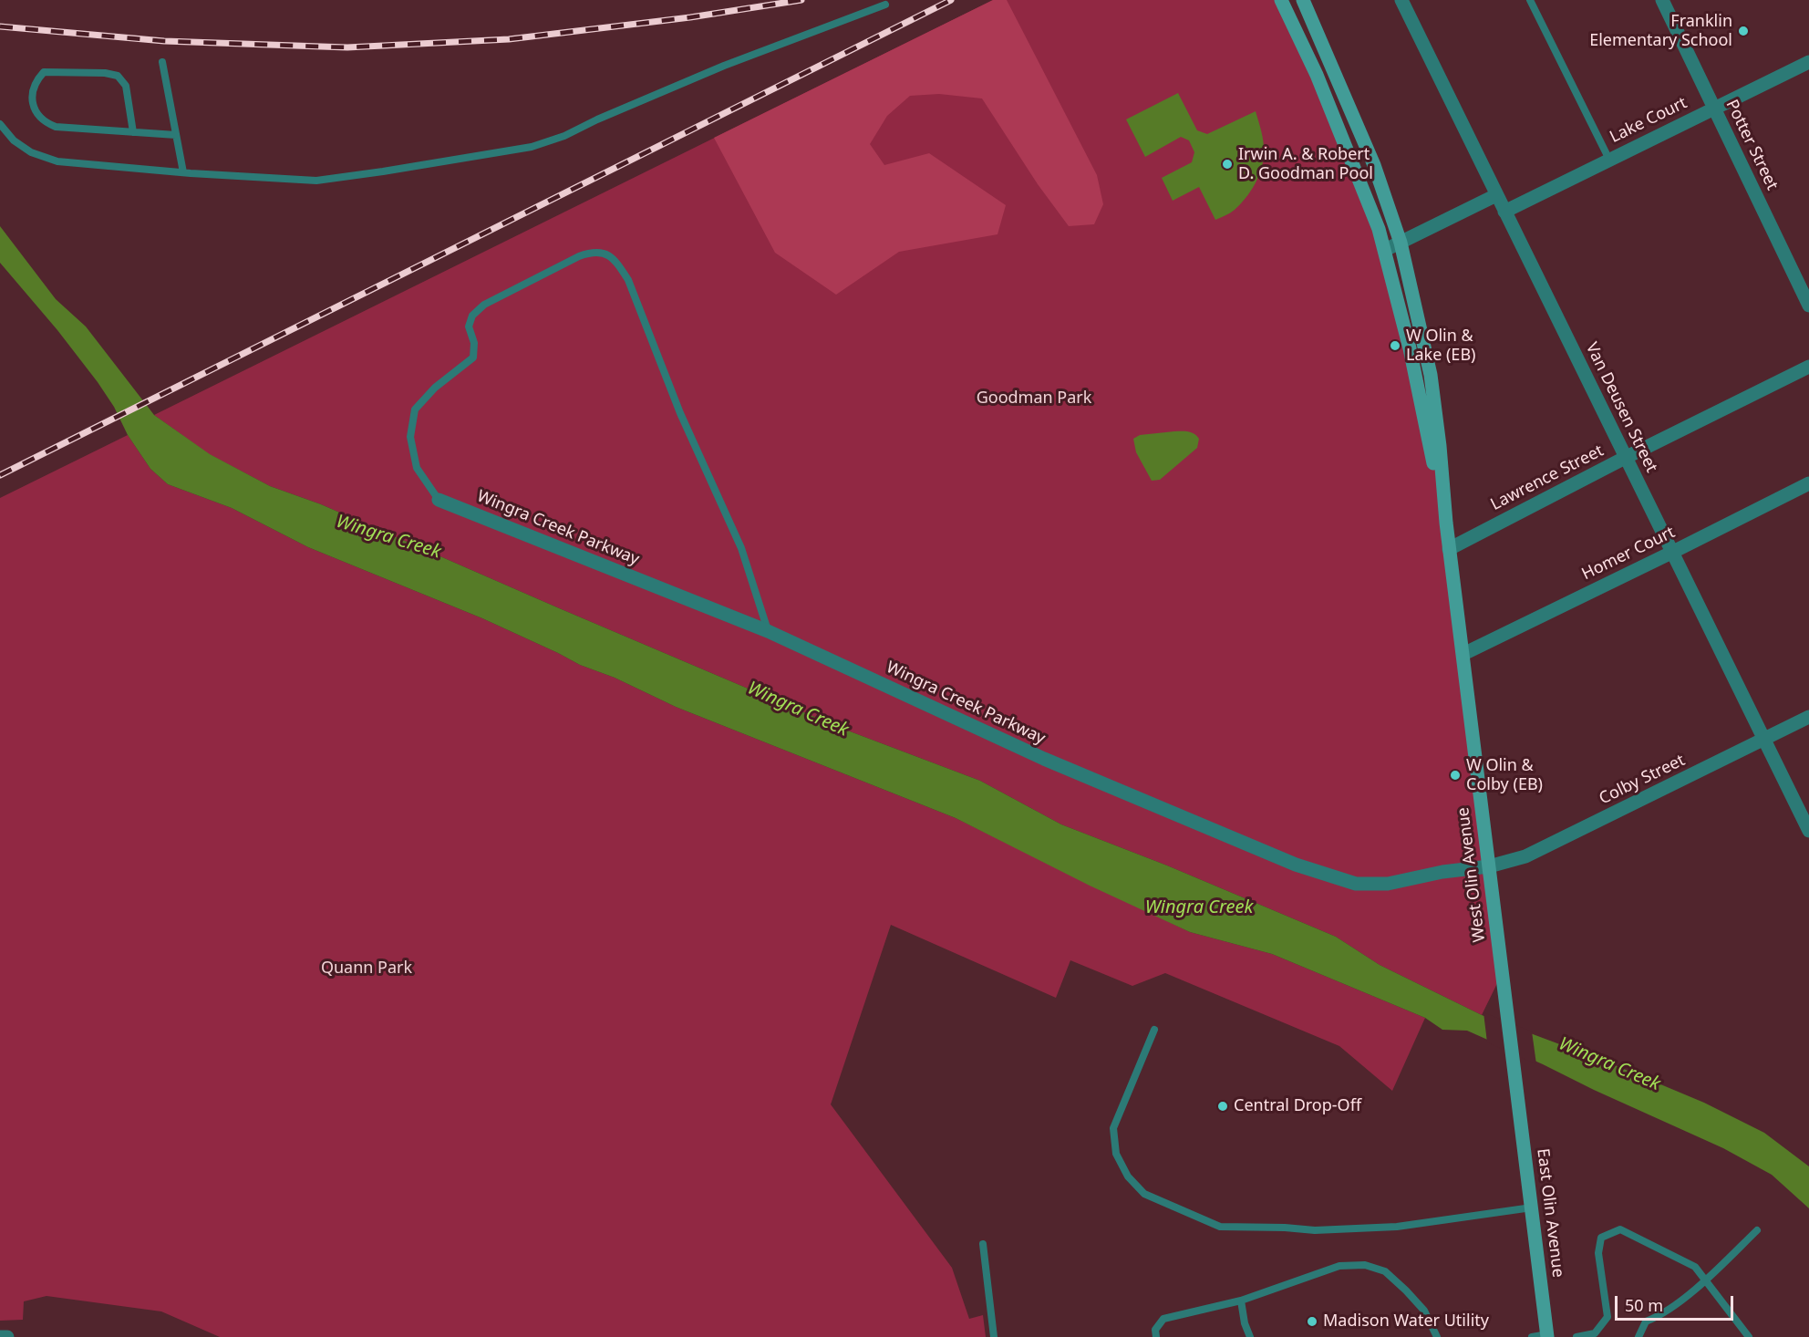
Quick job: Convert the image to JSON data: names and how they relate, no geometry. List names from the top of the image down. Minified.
{"streets":{"street":["Lake Court","Potter Street","Van Deusen Street","Lawrence Street","Wingra Creek Parkway","Homer Court","Colby Street","West Olin Avenue","East Olin Avenue"]},"crossings":[["Lake Court","Potter Street"],["Lake Court","Van Deusen Street"],["Van Deusen Street","Lawrence Street"],["Van Deusen Street","Homer Court"],["Van Deusen Street","Colby Street"],["Lawrence Street","West Olin Avenue"],["Wingra Creek Parkway","Colby Street"],["Wingra Creek Parkway","West Olin Avenue"],["Homer Court","West Olin Avenue"],["Colby Street","West Olin Avenue"],["West Olin Avenue","East Olin Avenue"]],"water":["Wingra Creek"],"parks":["Goodman Park","Quann Park"],"places":["Franklin Elementary School","Irwin A. & Robert D. Goodman Pool","W Olin & Lake (EB)","W Olin & Colby (EB)","Central Drop-Off","Madison Water Utility"],"scale_bar":"50 m"}
